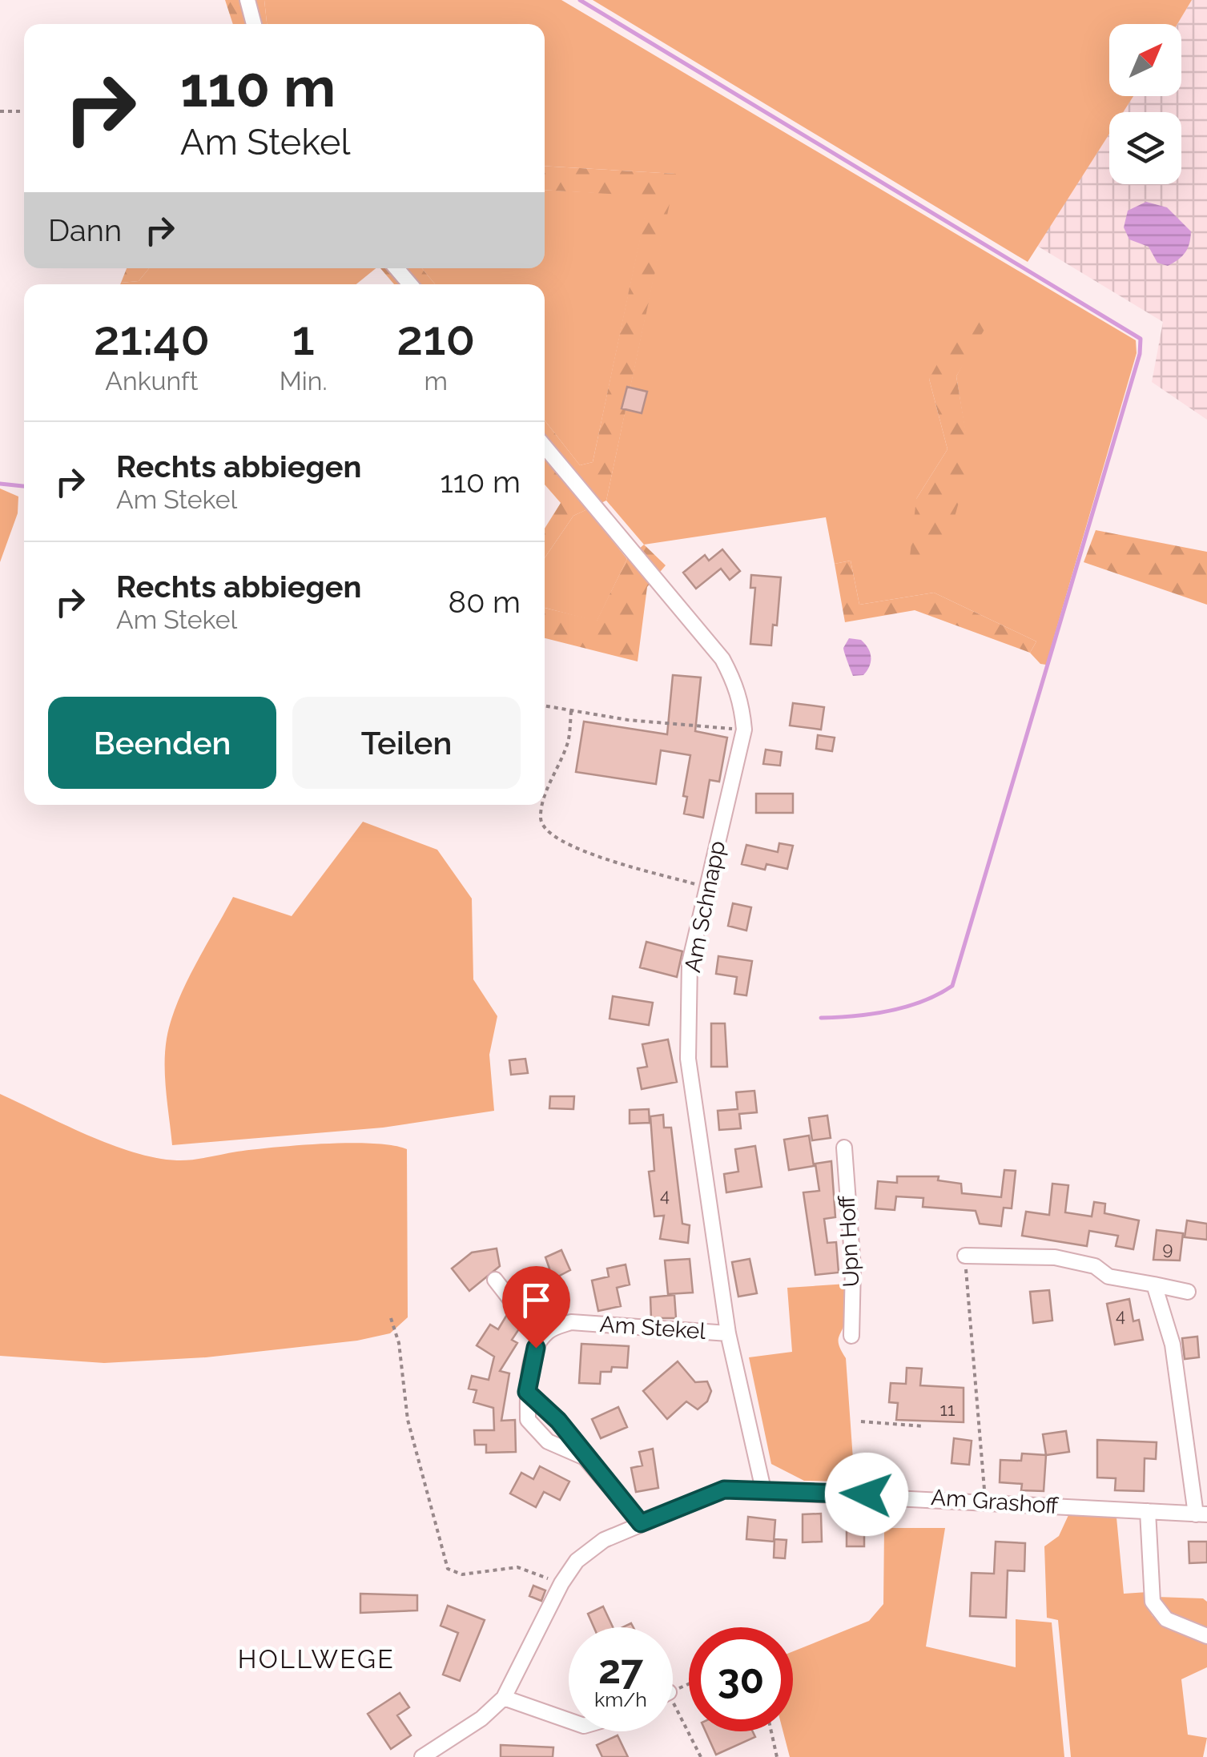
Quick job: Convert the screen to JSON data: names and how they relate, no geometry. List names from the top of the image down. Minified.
{"streets":{"street":["Am Schnapp","Upn Hoff","Am Stekel","Am Grashoff"]},"crossings":[["Am Schnapp","Am Stekel"],["Am Schnapp","Am Grashoff"]],"districts":["HOLLWEGE"],"house_numbers":["4","9","4","11"],"north":"top right","page":{"turn":["110 m","Am Stekel"],"then":"Dann","eta":["21:40","Ankunft","1","Min.","210","m"],"list":[{"name":"Rechts abbiegen","note":"Am Stekel","value":"110 m"},{"name":"Rechts abbiegen","note":"Am Stekel","value":"80 m"}],"buttons":["Beenden","Teilen"],"speed":"27 km/h","limit":"30"}}
